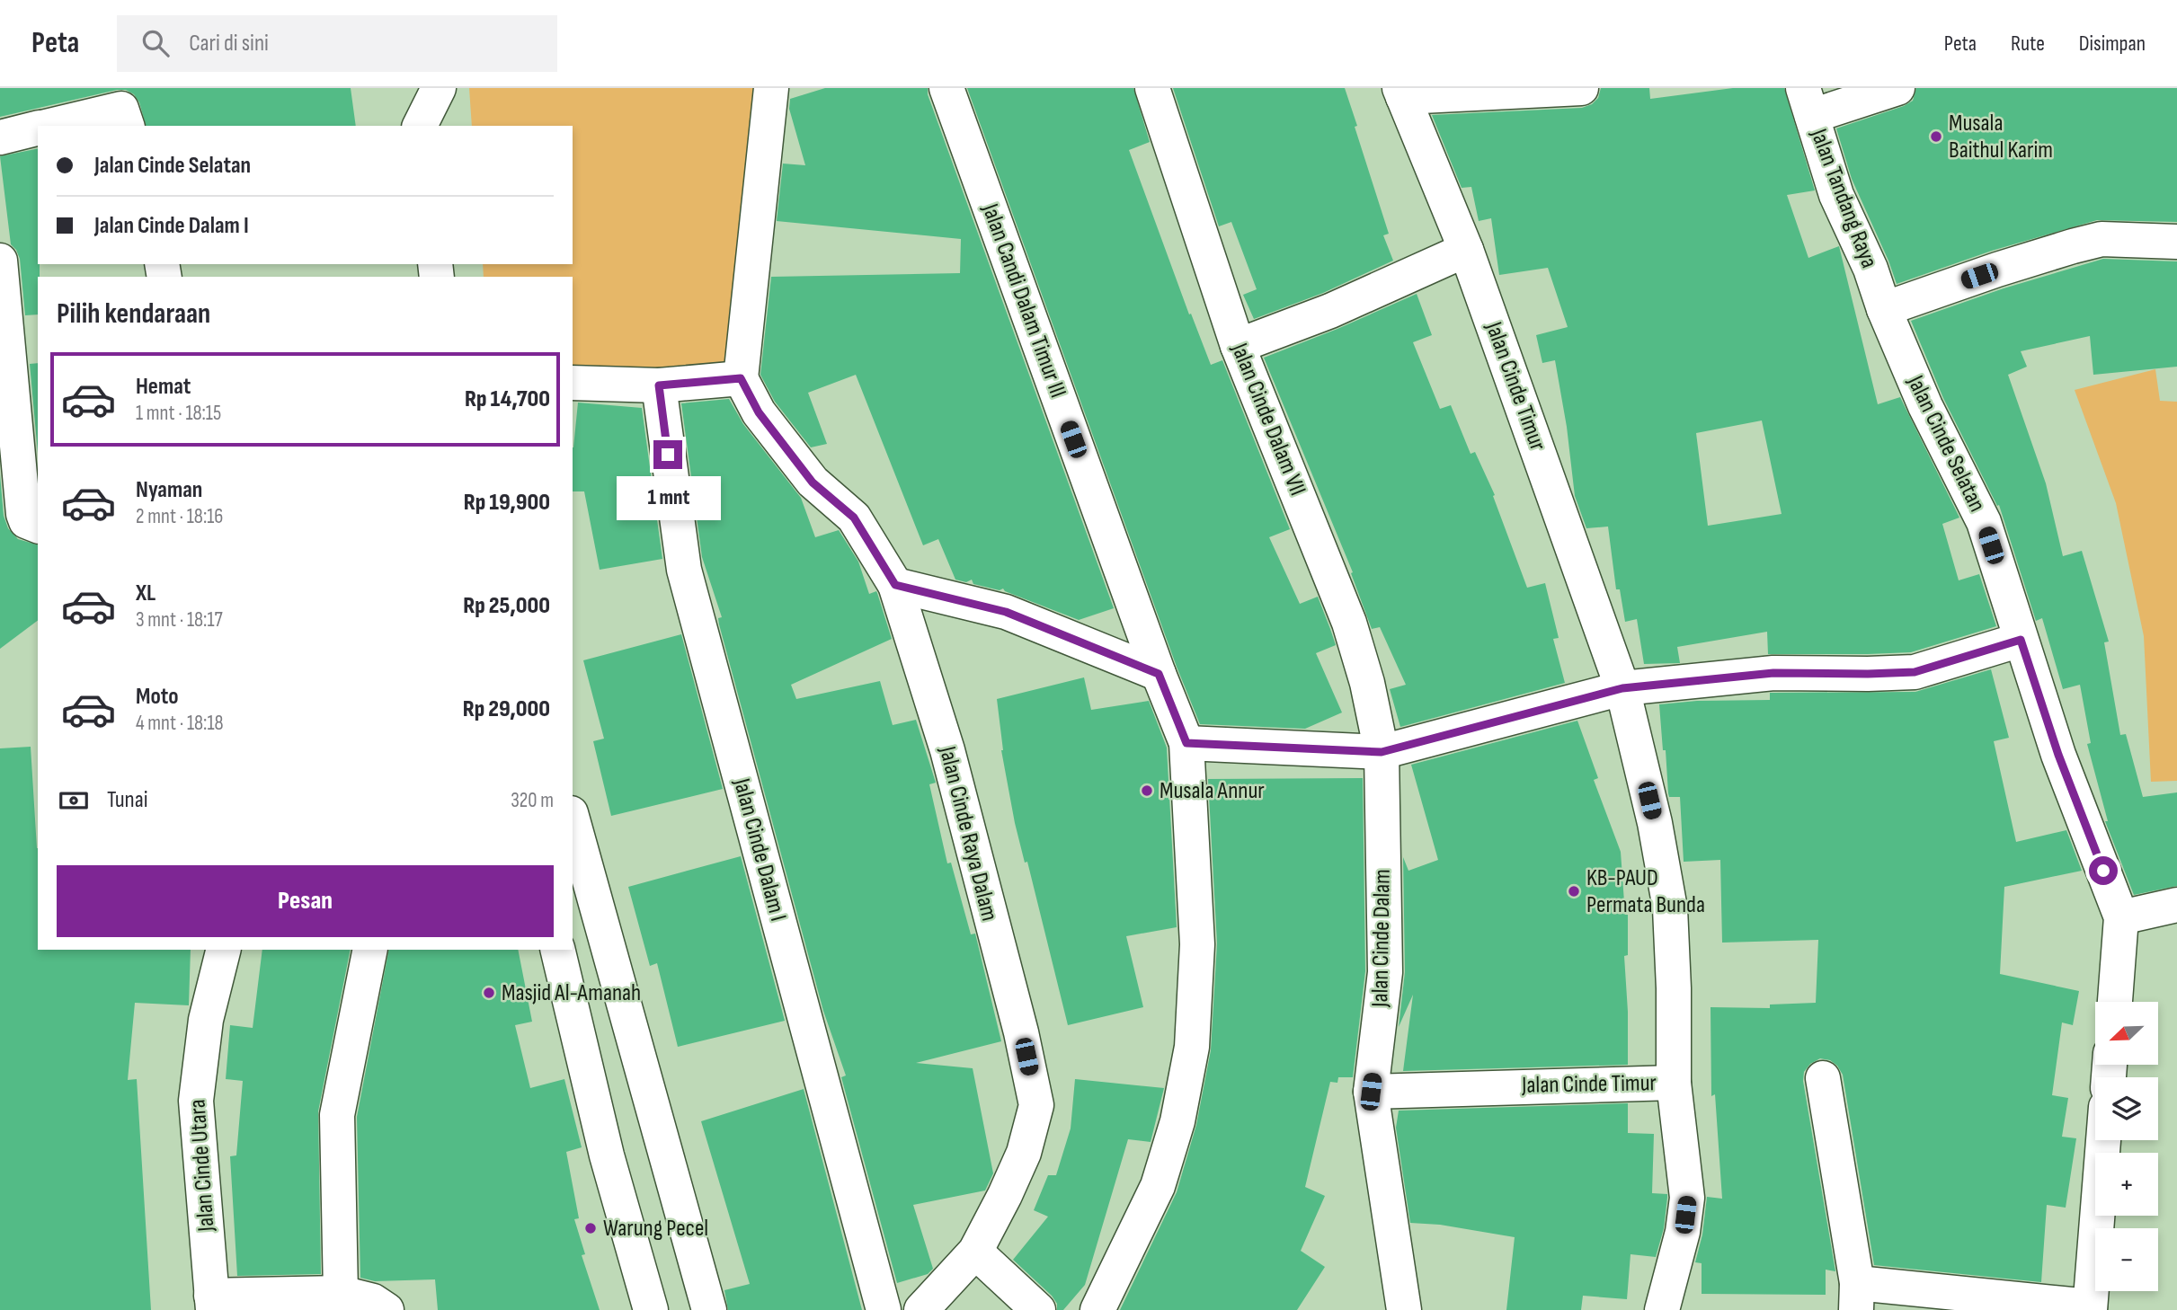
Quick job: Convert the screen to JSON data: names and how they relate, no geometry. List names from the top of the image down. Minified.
{"streets":{"street":["Jalan Tandang Raya","Jalan Candi Dalam Timur III","Jalan Cinde Timur","Jalan Cinde Dalam VII","Jalan Cinde Selatan","Jalan Cinde Raya Dalam","Jalan Cinde Dalam I","Jalan Cinde Dalam","Jalan Cinde Utara"]},"crossings":[["Jalan Tandang Raya","Jalan Cinde Selatan"],["Jalan Cinde Timur","Jalan Cinde Dalam"],["Jalan Cinde Dalam VII","Jalan Cinde Dalam"]],"places":["Musala Baithul Karim","Musala Annur","KB-PAUD Permata Bunda","Masjid Al-Amanah","Warung Pecel"],"north":"bottom left","page":{"header":"Peta","search":"Cari di sini","nav":["Peta","Rute","Disimpan"],"banner":["Jalan Cinde Selatan","Jalan Cinde Dalam I"],"heading":"Pilih kendaraan","list":[{"name":"Hemat","note":"1 mnt · 18:15","value":"Rp 14,700"},{"name":"Nyaman","note":"2 mnt · 18:16","value":"Rp 19,900"},{"name":"XL","note":"3 mnt · 18:17","value":"Rp 25,000"},{"name":"Moto","note":"4 mnt · 18:18","value":"Rp 29,000"}],"bubble":"1 mnt","pay":["Tunai","320 m"],"buttons":"Pesan","map_buttons":["+","−"]}}
